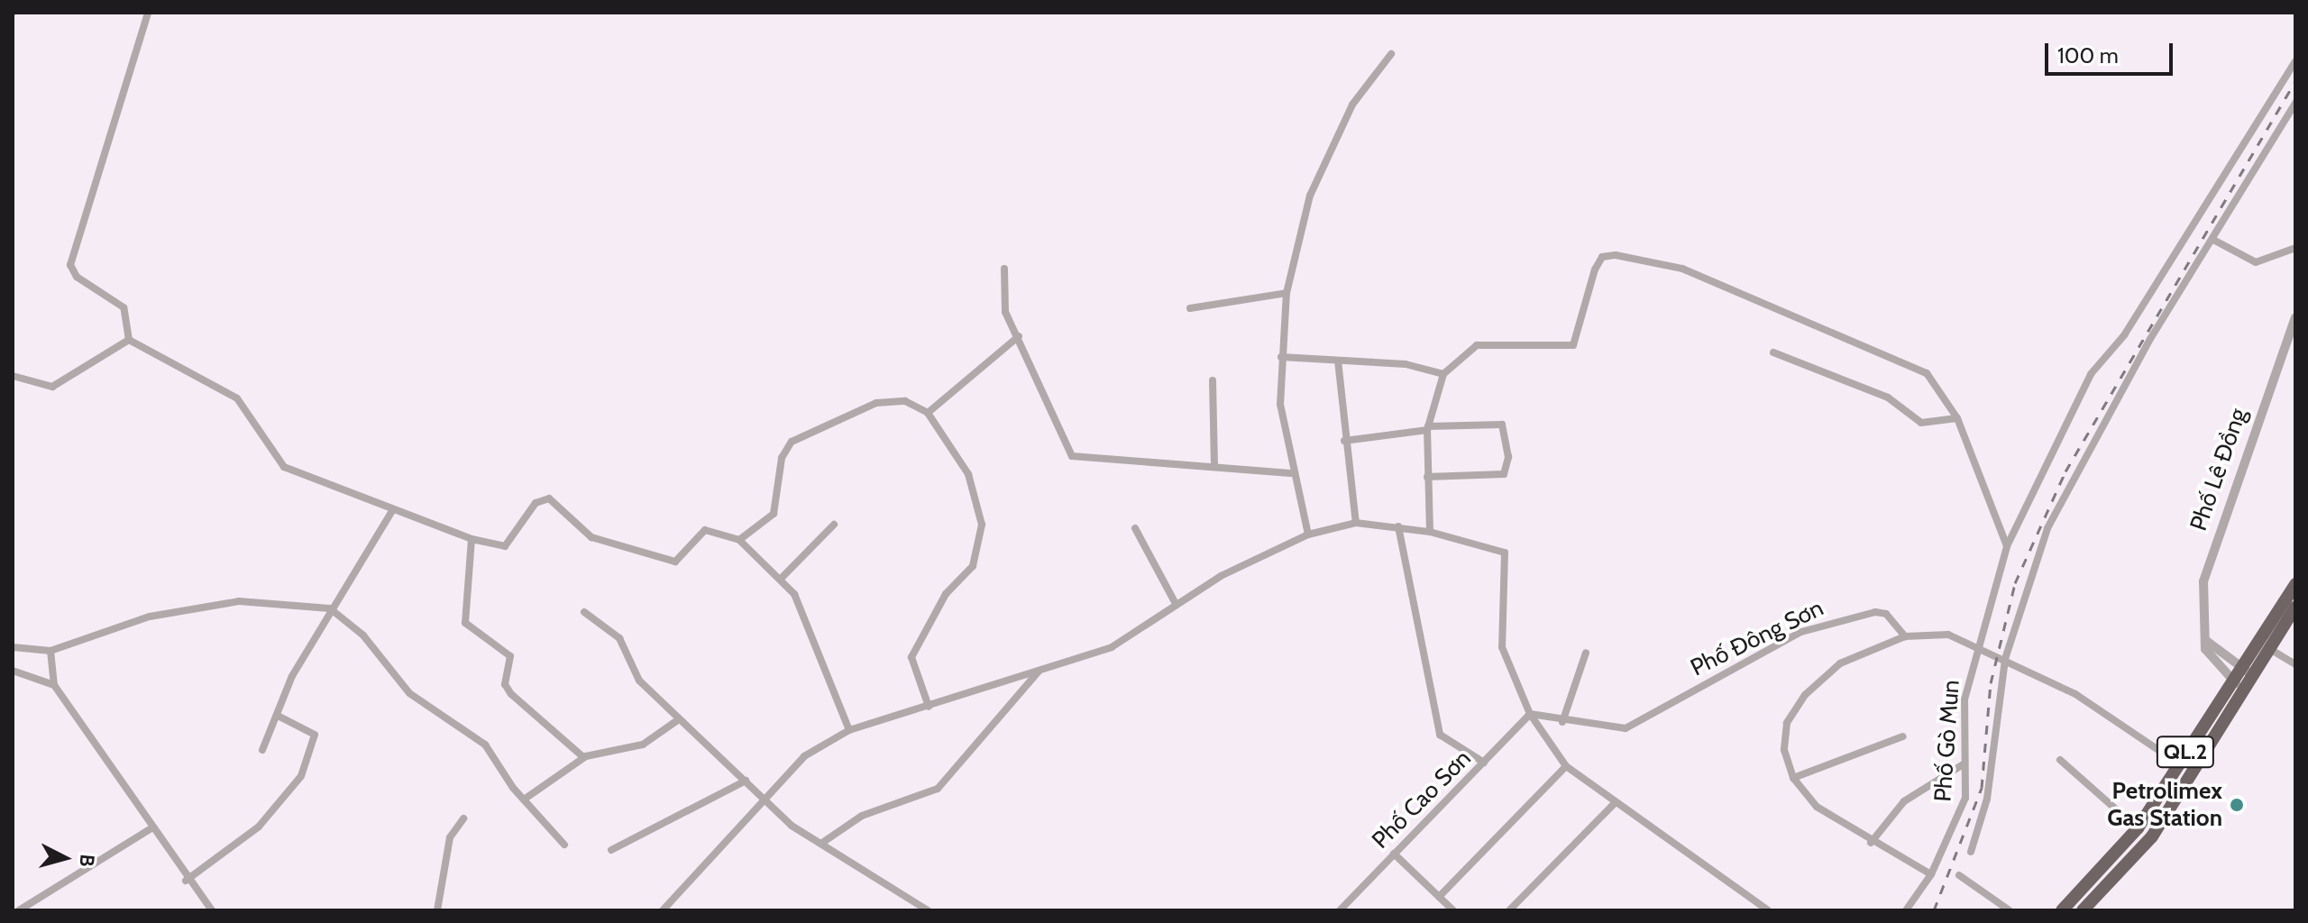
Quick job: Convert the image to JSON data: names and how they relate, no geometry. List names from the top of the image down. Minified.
{"streets":{"highway":["QL.2"],"street":["Phố Lê Đồng","Phố Đông Sơn","Phố Gò Mun","Phố Cao Sơn"]},"crossings":[["Phố Đông Sơn","Phố Cao Sơn"]],"places":["Petrolimex Gas Station"],"scale_bar":"100 m","north":"right"}
